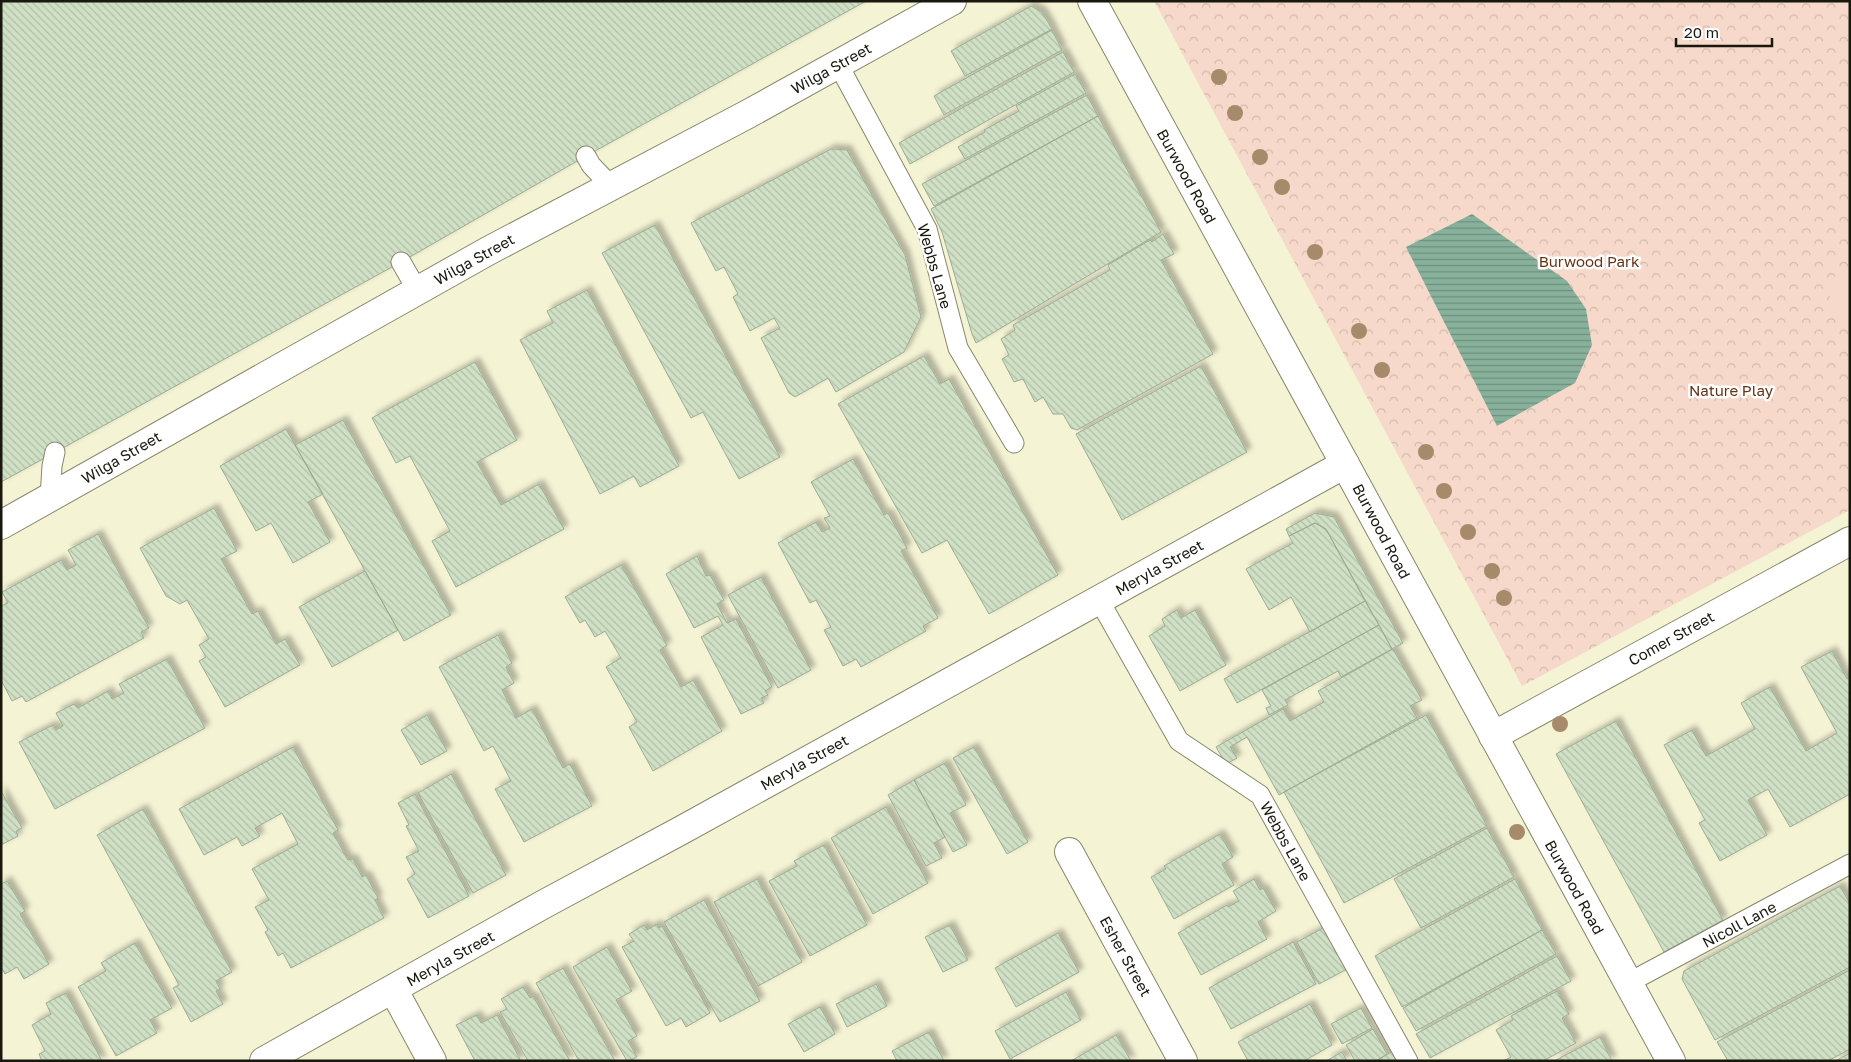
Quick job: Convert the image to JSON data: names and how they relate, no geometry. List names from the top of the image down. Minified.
{"streets":{"street":["Wilga Street","Burwood Road","Meryla Street","Comer Street","Esher Street"],"lane":["Webbs Lane","Nicoll Lane"]},"crossings":[["Wilga Street","Webbs Lane"],["Burwood Road","Meryla Street"],["Burwood Road","Comer Street"],["Burwood Road","Nicoll Lane"],["Webbs Lane","Meryla Street"]],"parks":["Burwood Park","Nature Play"],"scale_bar":"20 m"}
